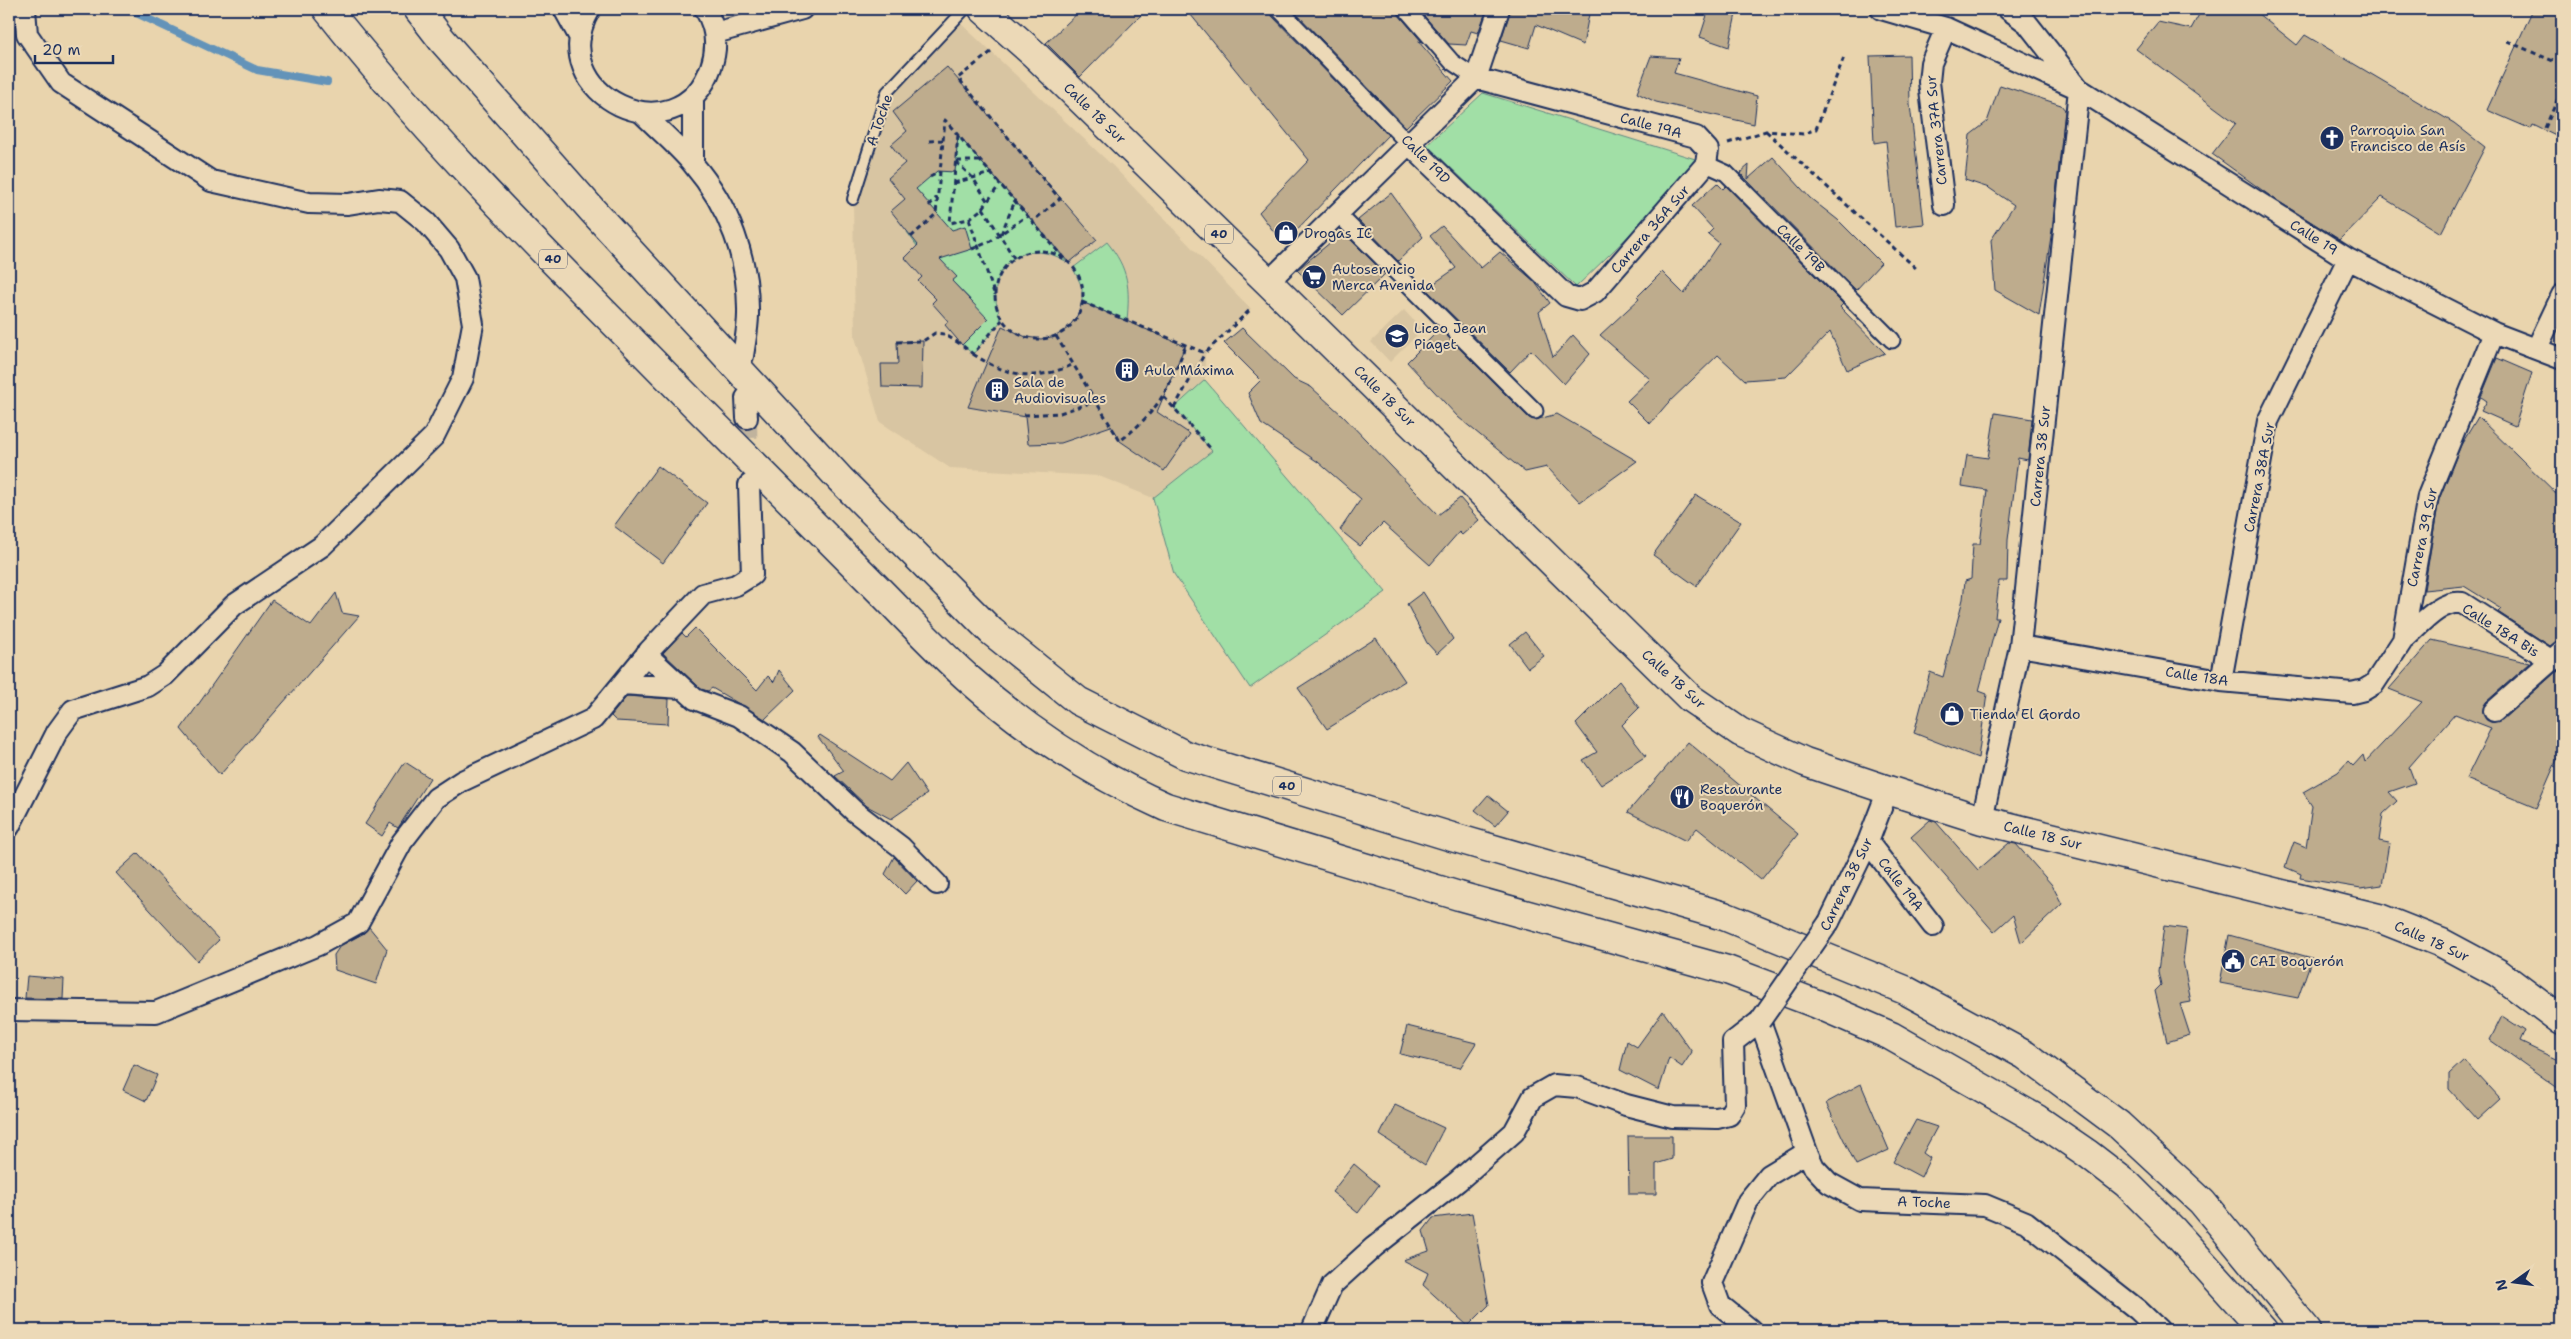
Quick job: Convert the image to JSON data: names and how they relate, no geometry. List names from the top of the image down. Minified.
{"streets":{"main road":["Calle 18 Sur","40"],"street":["A Toche","Calle 19A","Carrera 37A Sur","Calle 19D","Carrera 36A Sur","Calle 19","Calle 19B","Carrera 38 Sur","Carrera 38A Sur","Carrera 39 Sur","Calle 18A Bis","Calle 18A"]},"crossings":[["Calle 18 Sur","Carrera 38 Sur"],["A Toche","Carrera 38 Sur"],["Calle 19A","Carrera 36A Sur"],["Calle 19A","Calle 19B"],["Calle 19A","Carrera 38 Sur"],["Carrera 37A Sur","Calle 19"],["Calle 19D","Carrera 36A Sur"],["Carrera 36A Sur","Calle 19B"],["Calle 19","Carrera 38 Sur"],["Calle 19","Carrera 38A Sur"],["Calle 19","Carrera 39 Sur"],["Carrera 38 Sur","Calle 18A"],["Carrera 38A Sur","Calle 18A"],["Carrera 39 Sur","Calle 18A Bis"],["Carrera 39 Sur","Calle 18A"]],"places":{"church":["Parroquia San Francisco de Asís"],"shop":["Drogas IC","Tienda El Gordo"],"supermarket":["Autoservicio Merca Avenida"],"school or university":["Liceo Jean Piaget"],"building":["Aula Máxima","Sala de Audiovisuales"],"restaurant":["Restaurante Boquerón"],"public building":["CAI Boquerón"]},"scale_bar":"20 m","north":"left"}
